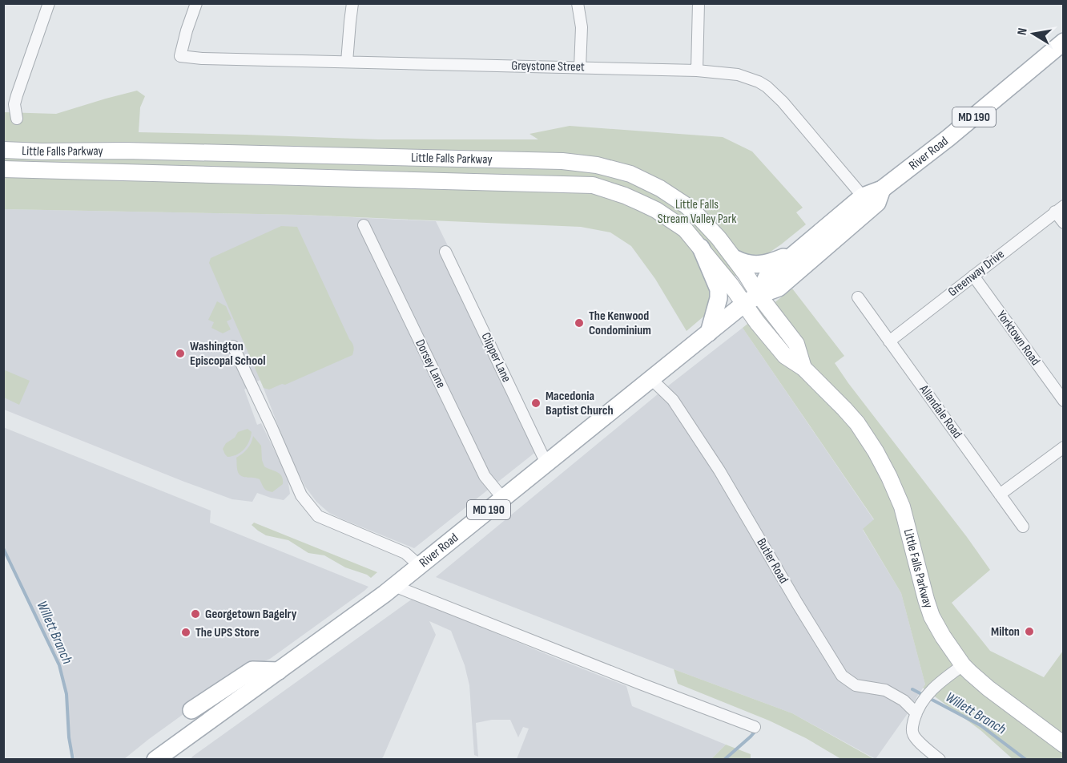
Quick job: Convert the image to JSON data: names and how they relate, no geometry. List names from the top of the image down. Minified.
{"streets":{"main road":["MD 190","Little Falls Parkway","River Road"],"street":["Greystone Street","Greenway Drive","Yorktown Road","Clipper Lane","Dorsey Lane","Allandale Road","Butler Road"]},"crossings":[["Greystone Street","River Road"],["Little Falls Parkway","River Road"],["River Road","Clipper Lane"],["River Road","Dorsey Lane"],["River Road","Butler Road"],["Greenway Drive","Yorktown Road"],["Greenway Drive","Allandale Road"]],"water":["Willett Branch"],"parks":["Little Falls Stream Valley Park"],"places":["The Kenwood Condominium","Washington Episcopal School","Macedonia Baptist Church","Georgetown Bagelry","Milton","The UPS Store"],"north":"left"}
